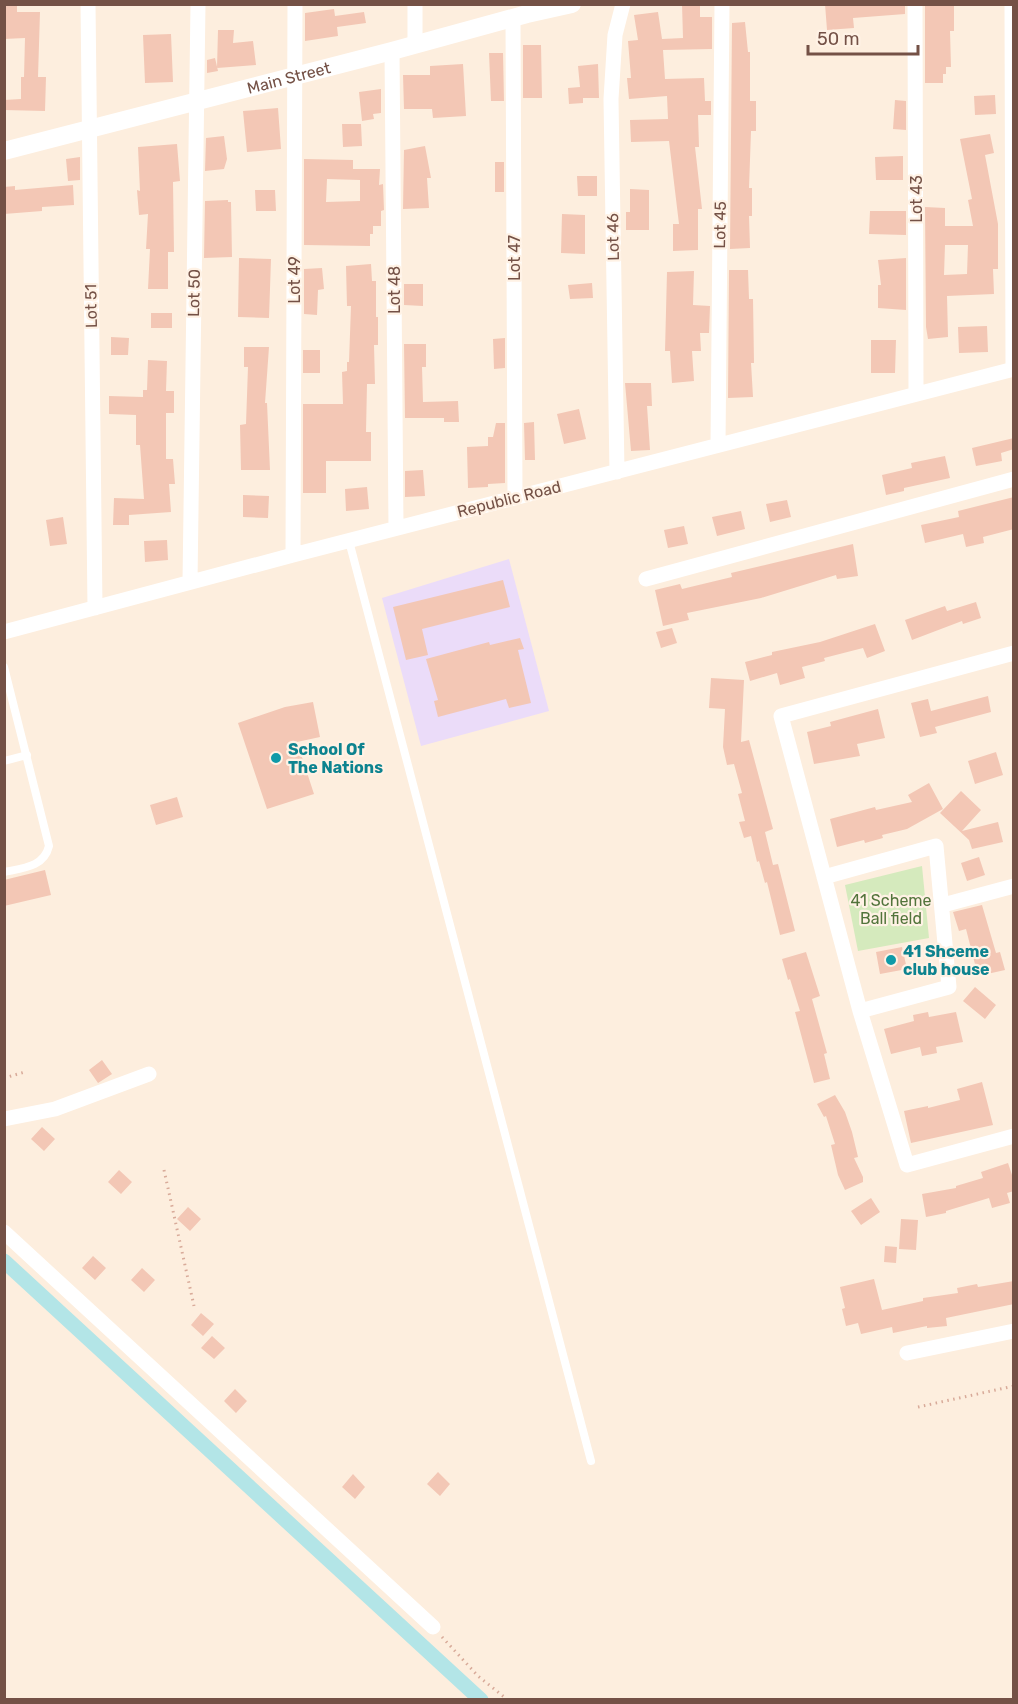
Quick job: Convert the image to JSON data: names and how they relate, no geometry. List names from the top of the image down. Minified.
{"streets":{"street":["Main Street","Lot 43","Lot 45","Lot 46","Lot 47","Lot 49","Lot 48","Lot 50","Lot 51","Republic Road"]},"crossings":[["Main Street","Lot 47"],["Main Street","Lot 49"],["Main Street","Lot 48"],["Main Street","Lot 50"],["Main Street","Lot 51"],["Lot 43","Republic Road"],["Lot 45","Republic Road"],["Lot 46","Republic Road"],["Lot 47","Republic Road"],["Lot 49","Republic Road"],["Lot 48","Republic Road"],["Lot 50","Republic Road"],["Lot 51","Republic Road"]],"parks":["41 Scheme Ball field"],"places":["School Of The Nations","41 Shceme club house"],"scale_bar":"50 m"}
